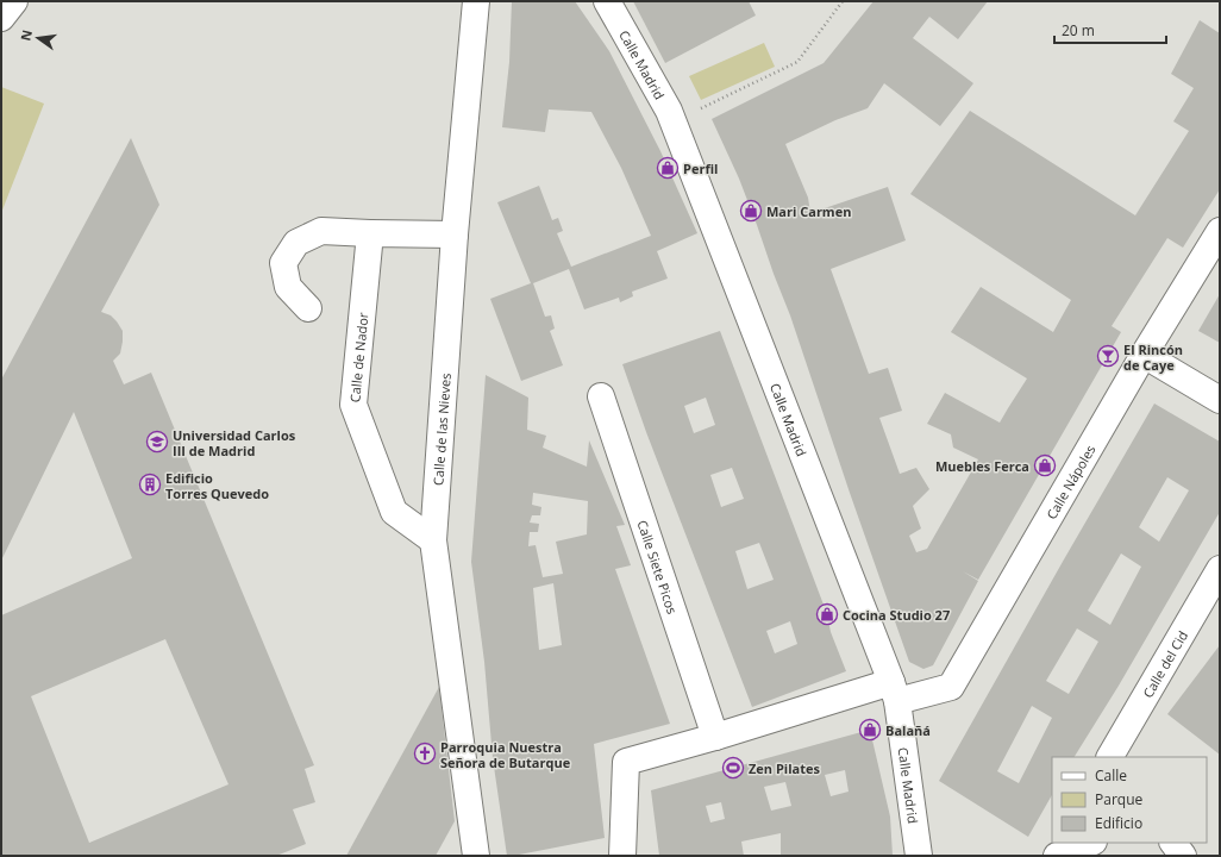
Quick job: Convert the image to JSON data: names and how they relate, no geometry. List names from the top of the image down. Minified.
{"streets":{"street":["Calle Madrid","Calle de Nador","Calle de las Nieves","Calle Nápoles","Calle Siete Picos","Calle del Cid"]},"crossings":[["Calle Madrid","Calle Nápoles"],["Calle de Nador","Calle de las Nieves"]],"places":{"shop":["Perfil","Mari Carmen","Muebles Ferca","Cocina Studio 27","Balañá"],"bar":["El Rincón de Caye"],"school or university":["Universidad Carlos III de Madrid"],"building":["Edificio Torres Quevedo"],"church":["Parroquia Nuestra Señora de Butarque"],"sports":["Zen Pilates"]},"legend":["Calle","Parque","Edificio"],"scale_bar":"20 m","north":"left"}
